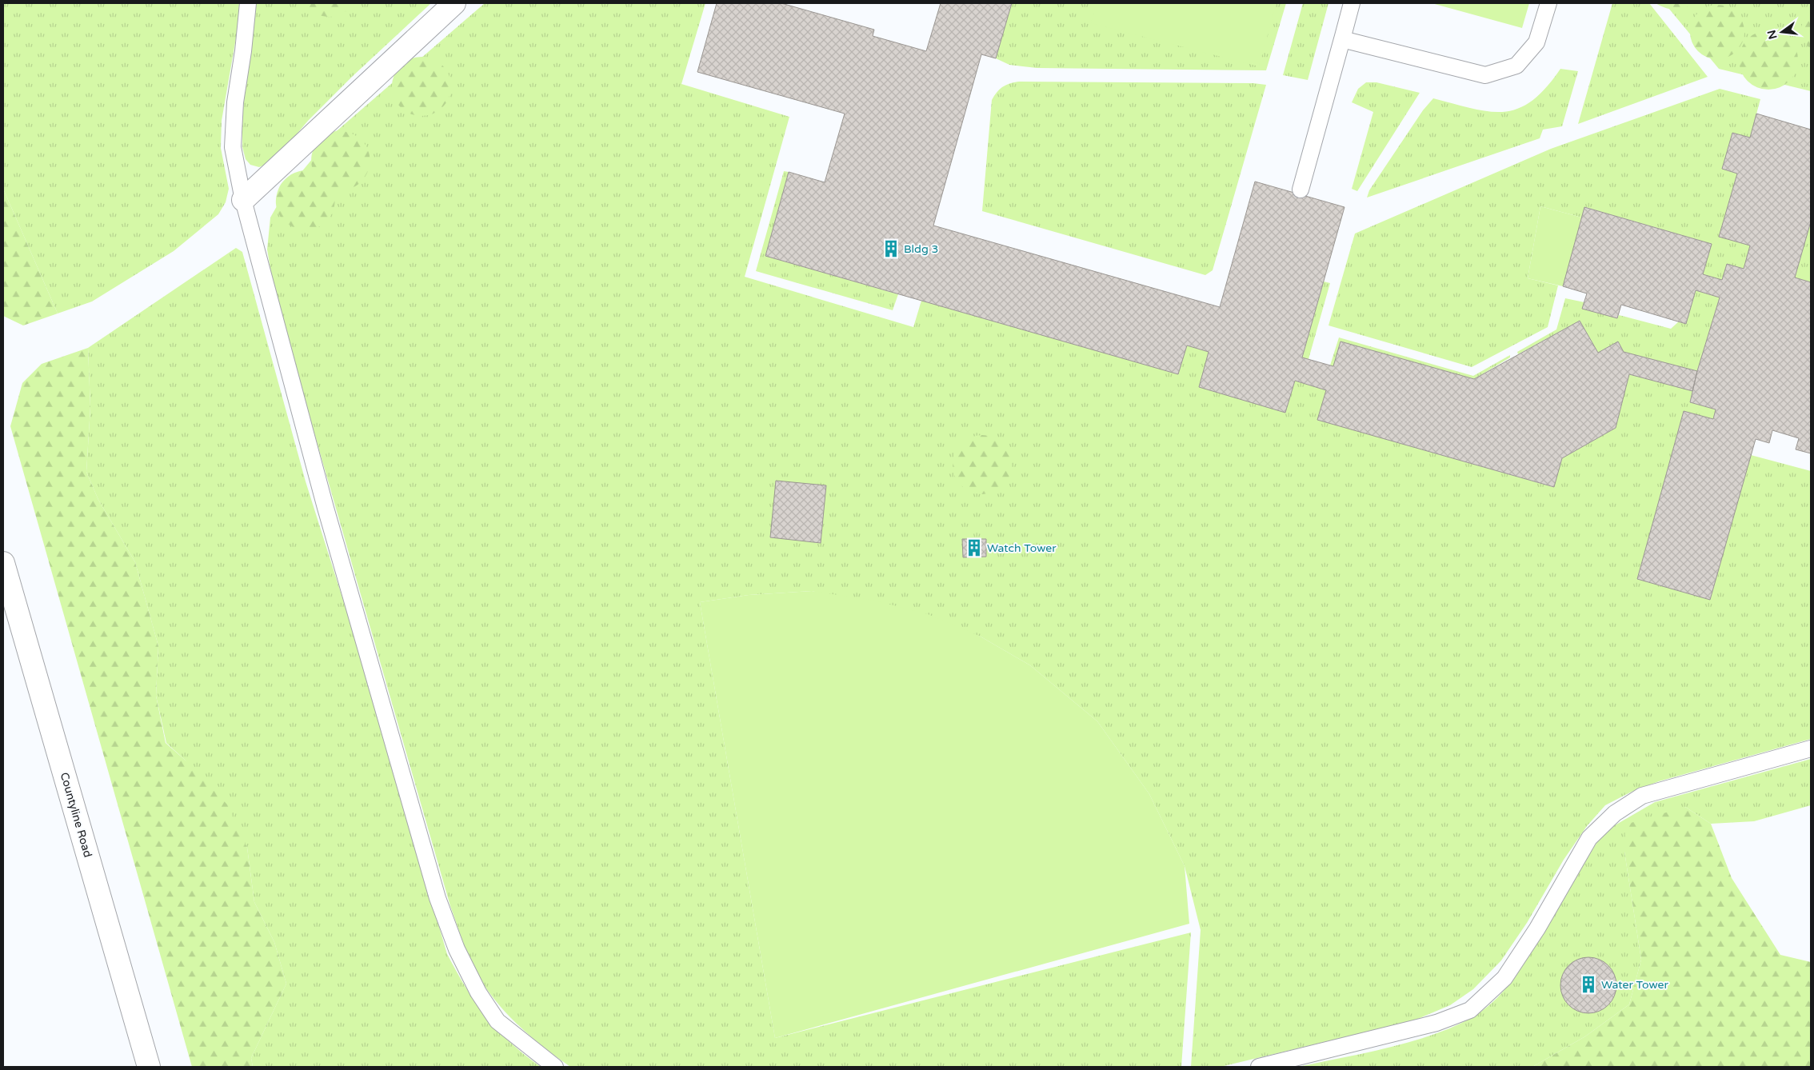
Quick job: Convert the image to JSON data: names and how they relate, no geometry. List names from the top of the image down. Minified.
{"streets":{"street":["Countyline Road"]},"places":{"building":["Bldg 3","Watch Tower","Water Tower"]},"north":"left"}
